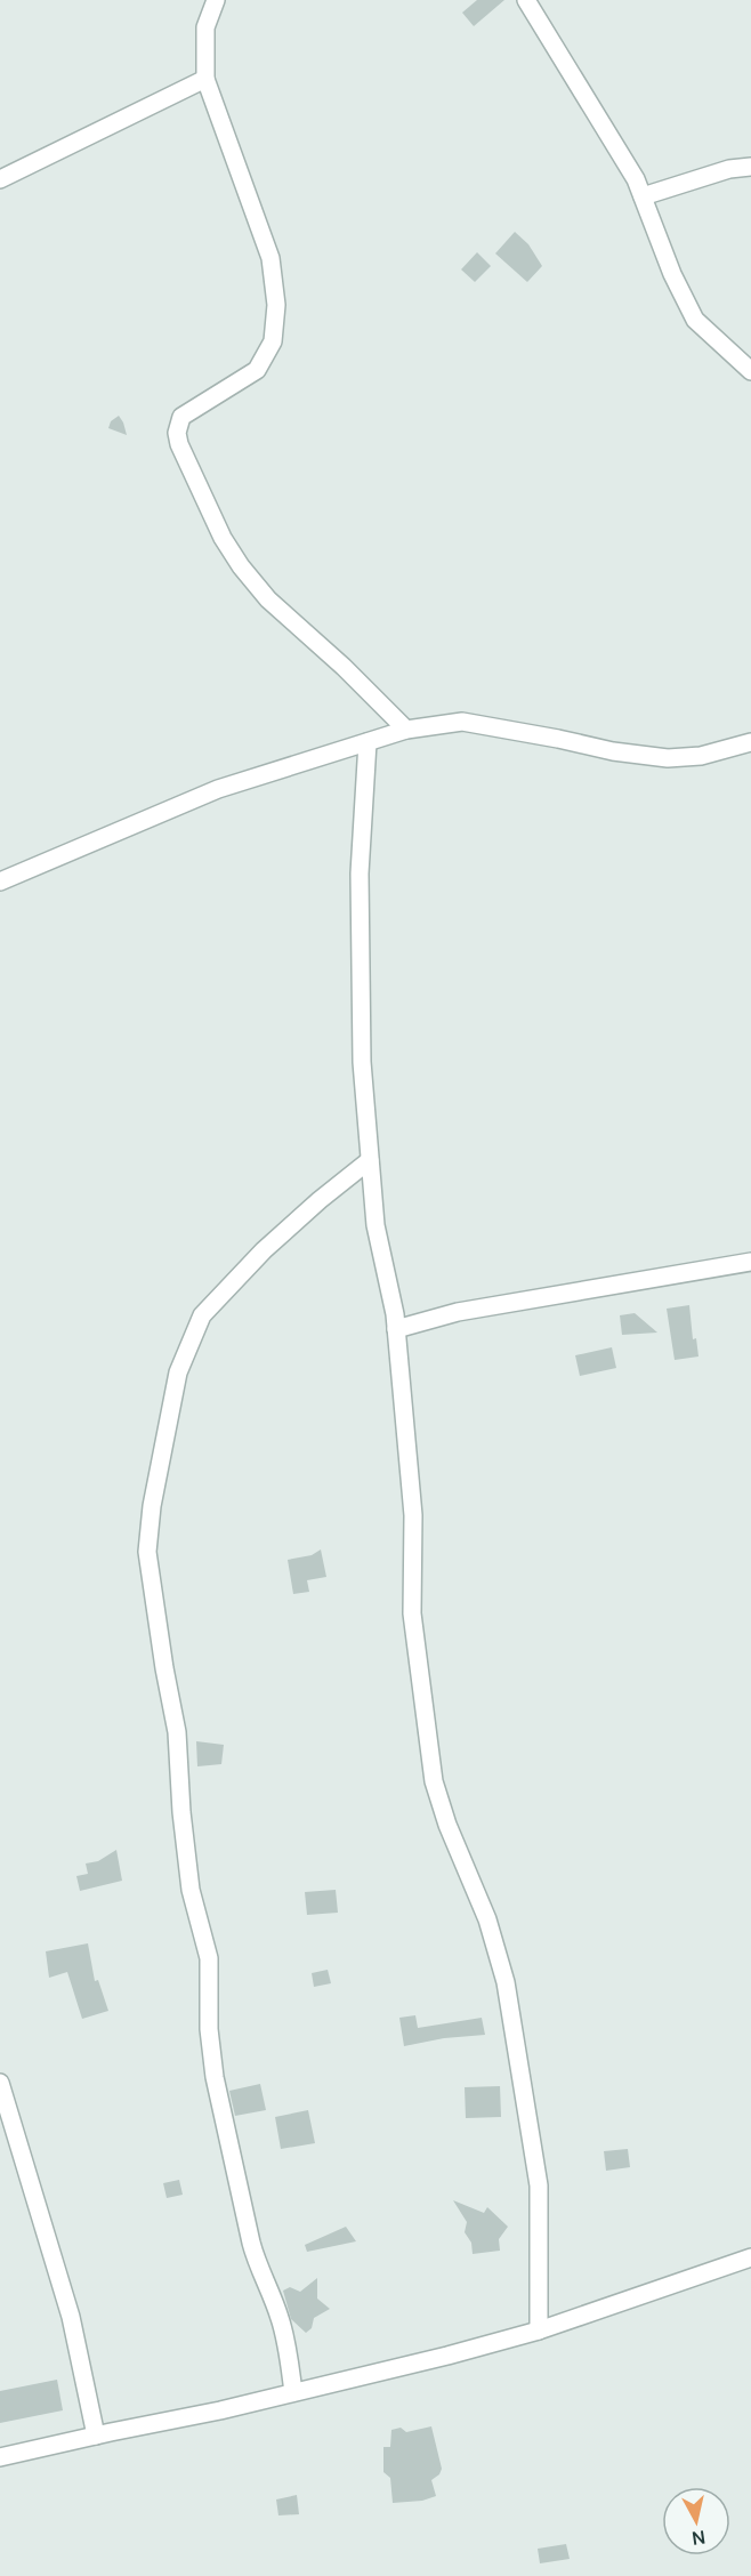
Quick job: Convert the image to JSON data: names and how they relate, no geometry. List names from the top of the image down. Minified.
{"north":"bottom"}
